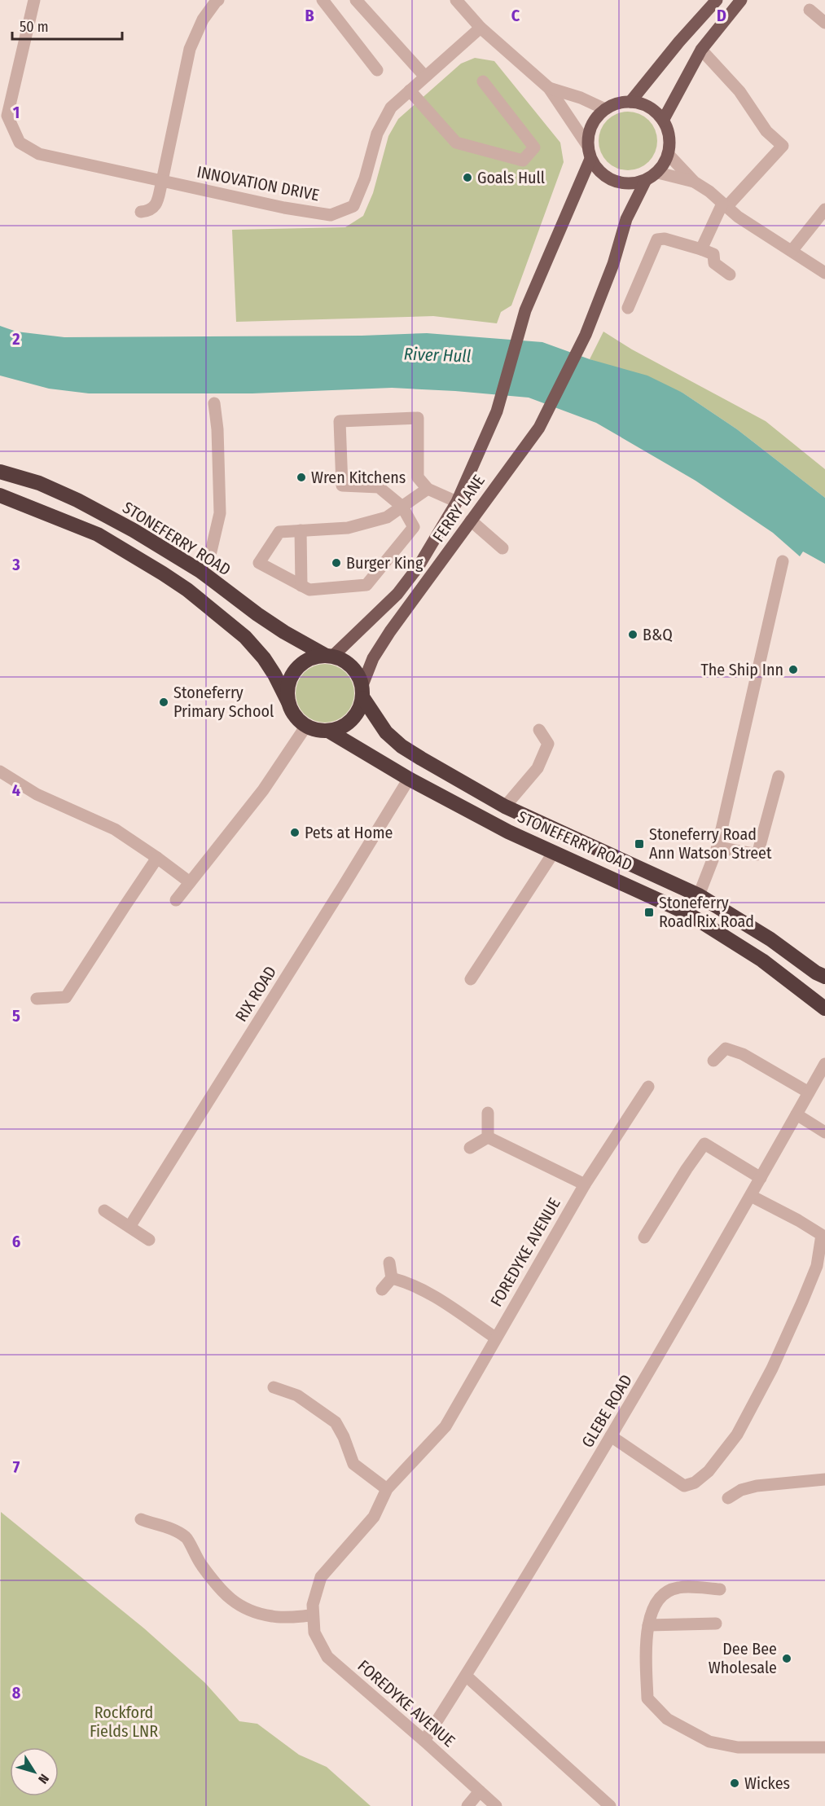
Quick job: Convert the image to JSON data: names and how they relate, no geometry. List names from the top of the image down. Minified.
{"streets":{"highway":["STONEFERRY ROAD"],"main road":["FERRY LANE"],"street":["INNOVATION DRIVE","RIX ROAD","FOREDYKE AVENUE","GLEBE ROAD"]},"crossings":[["FERRY LANE","STONEFERRY ROAD"],["STONEFERRY ROAD","RIX ROAD"],["FOREDYKE AVENUE","GLEBE ROAD"]],"water":["River Hull"],"parks":["Rockford Fields LNR"],"places":{"other":["Goals Hull","Wren Kitchens","Burger King","B&Q","The Ship Inn","Stoneferry Primary School","Pets at Home","Dee Bee Wholesale","Wickes"],"transit":["Stoneferry Road Ann Watson Street","Stoneferry Road Rix Road"]},"scale_bar":"50 m","north":"bottom right","grid":{"columns":["B","C","D"],"rows":["1","2","3","4","5","6","7","8"]}}
